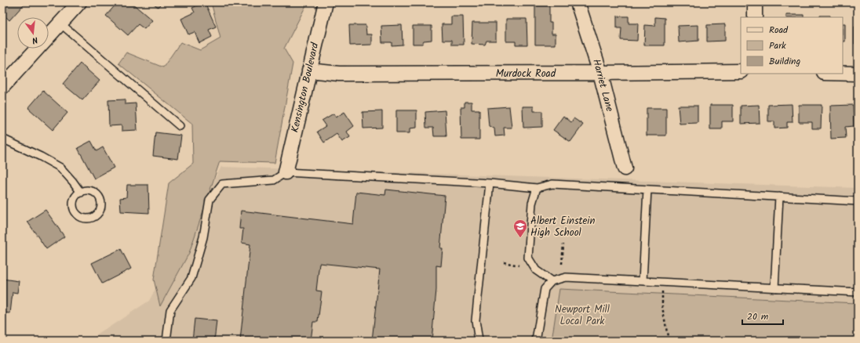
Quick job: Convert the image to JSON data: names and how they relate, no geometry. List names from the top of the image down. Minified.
{"streets":{"street":["Murdock Road","Harriet Lane","Kensington Boulevard"]},"crossings":[["Murdock Road","Harriet Lane"],["Murdock Road","Kensington Boulevard"]],"parks":["Newport Mill Local Park"],"places":{"school or university":["Albert Einstein High School"]},"legend":["Road","Park","Building"],"scale_bar":"20 m","north":"bottom"}
